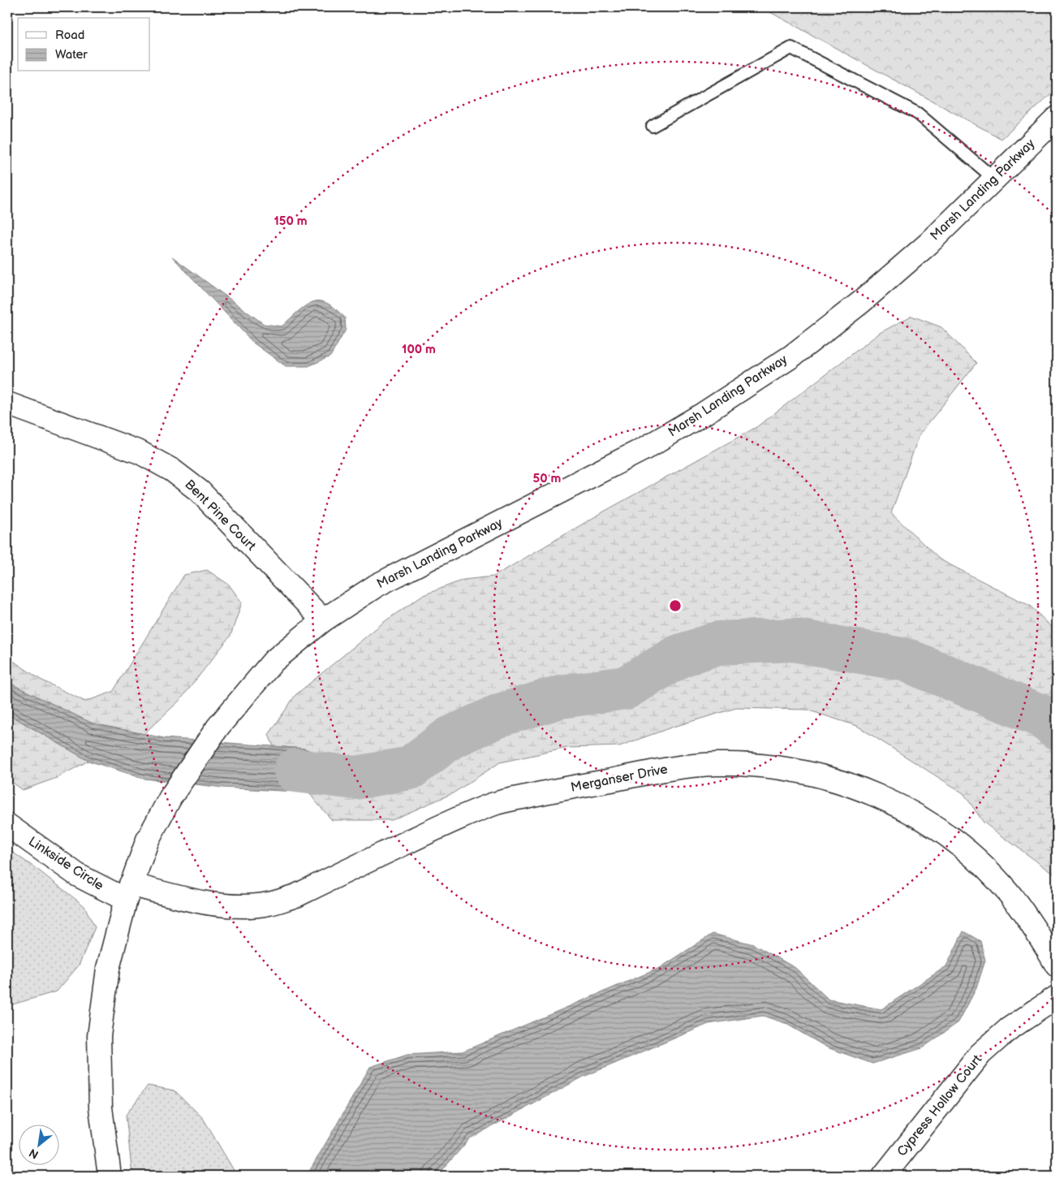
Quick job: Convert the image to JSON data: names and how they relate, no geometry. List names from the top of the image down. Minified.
{"streets":{"street":["Marsh Landing Parkway","Bent Pine Court","Merganser Drive","Linkside Circle","Cypress Hollow Court"]},"crossings":[["Marsh Landing Parkway","Bent Pine Court"],["Marsh Landing Parkway","Merganser Drive"],["Marsh Landing Parkway","Linkside Circle"],["Merganser Drive","Linkside Circle"]],"legend":["Road","Water"],"north":"bottom left","rings":["150 m","100 m","50 m"]}
